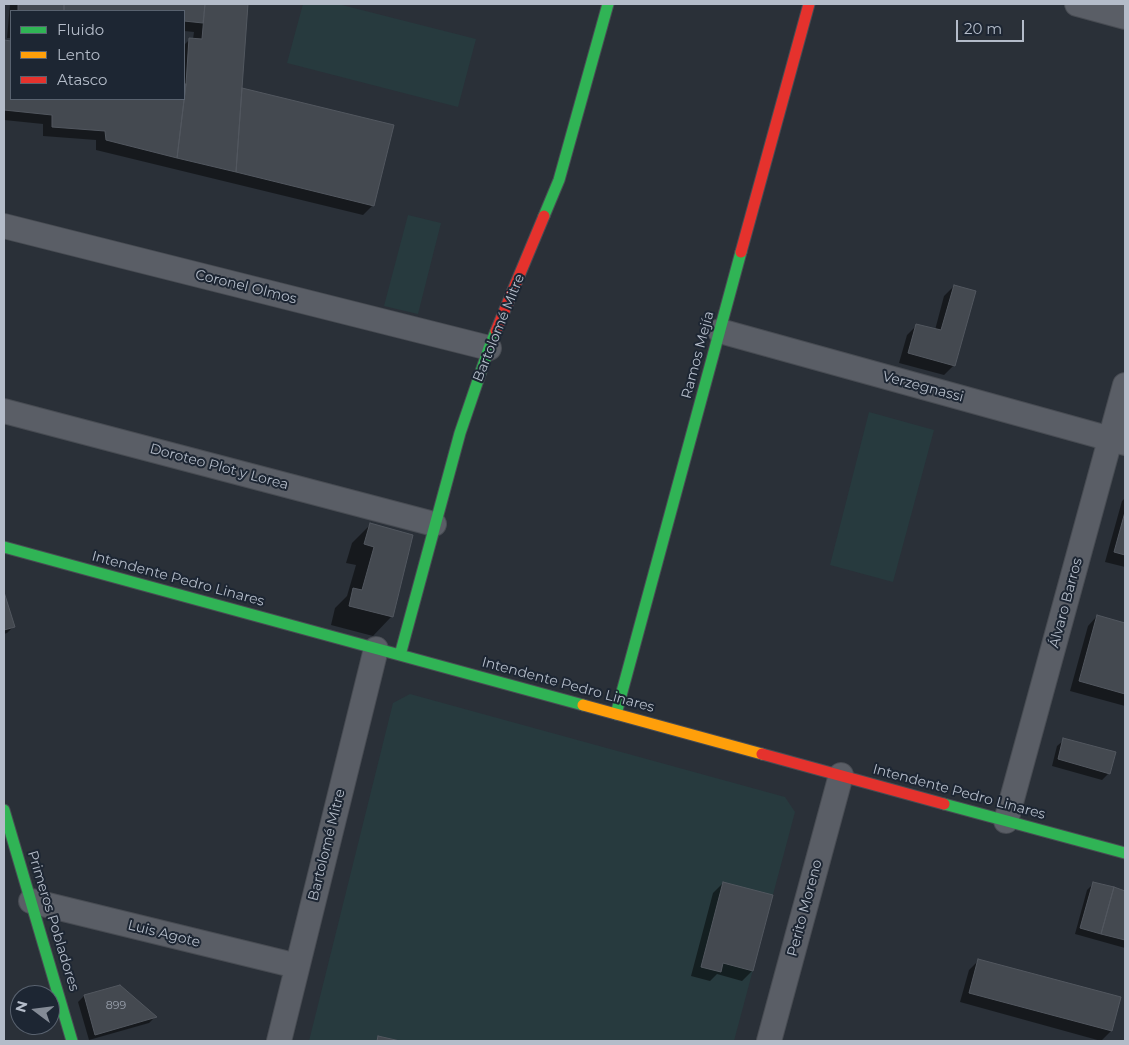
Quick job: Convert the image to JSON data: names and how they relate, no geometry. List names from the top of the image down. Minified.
{"streets":{"street":["Coronel Olmos","Bartolomé Mitre","Ramos Mejía","Verzegnassi","Doroteo Plot y Lorea","Intendente Pedro Linares","Álvaro Barros","Perito Moreno","Primeros Pobladores","Luis Agote"]},"crossings":[["Coronel Olmos","Bartolomé Mitre"],["Bartolomé Mitre","Doroteo Plot y Lorea"],["Bartolomé Mitre","Intendente Pedro Linares"],["Bartolomé Mitre","Luis Agote"],["Ramos Mejía","Verzegnassi"],["Ramos Mejía","Intendente Pedro Linares"],["Verzegnassi","Álvaro Barros"],["Intendente Pedro Linares","Álvaro Barros"],["Intendente Pedro Linares","Perito Moreno"],["Primeros Pobladores","Luis Agote"]],"house_numbers":["899"],"legend":["Fluido","Lento","Atasco"],"scale_bar":"20 m","north":"left"}
